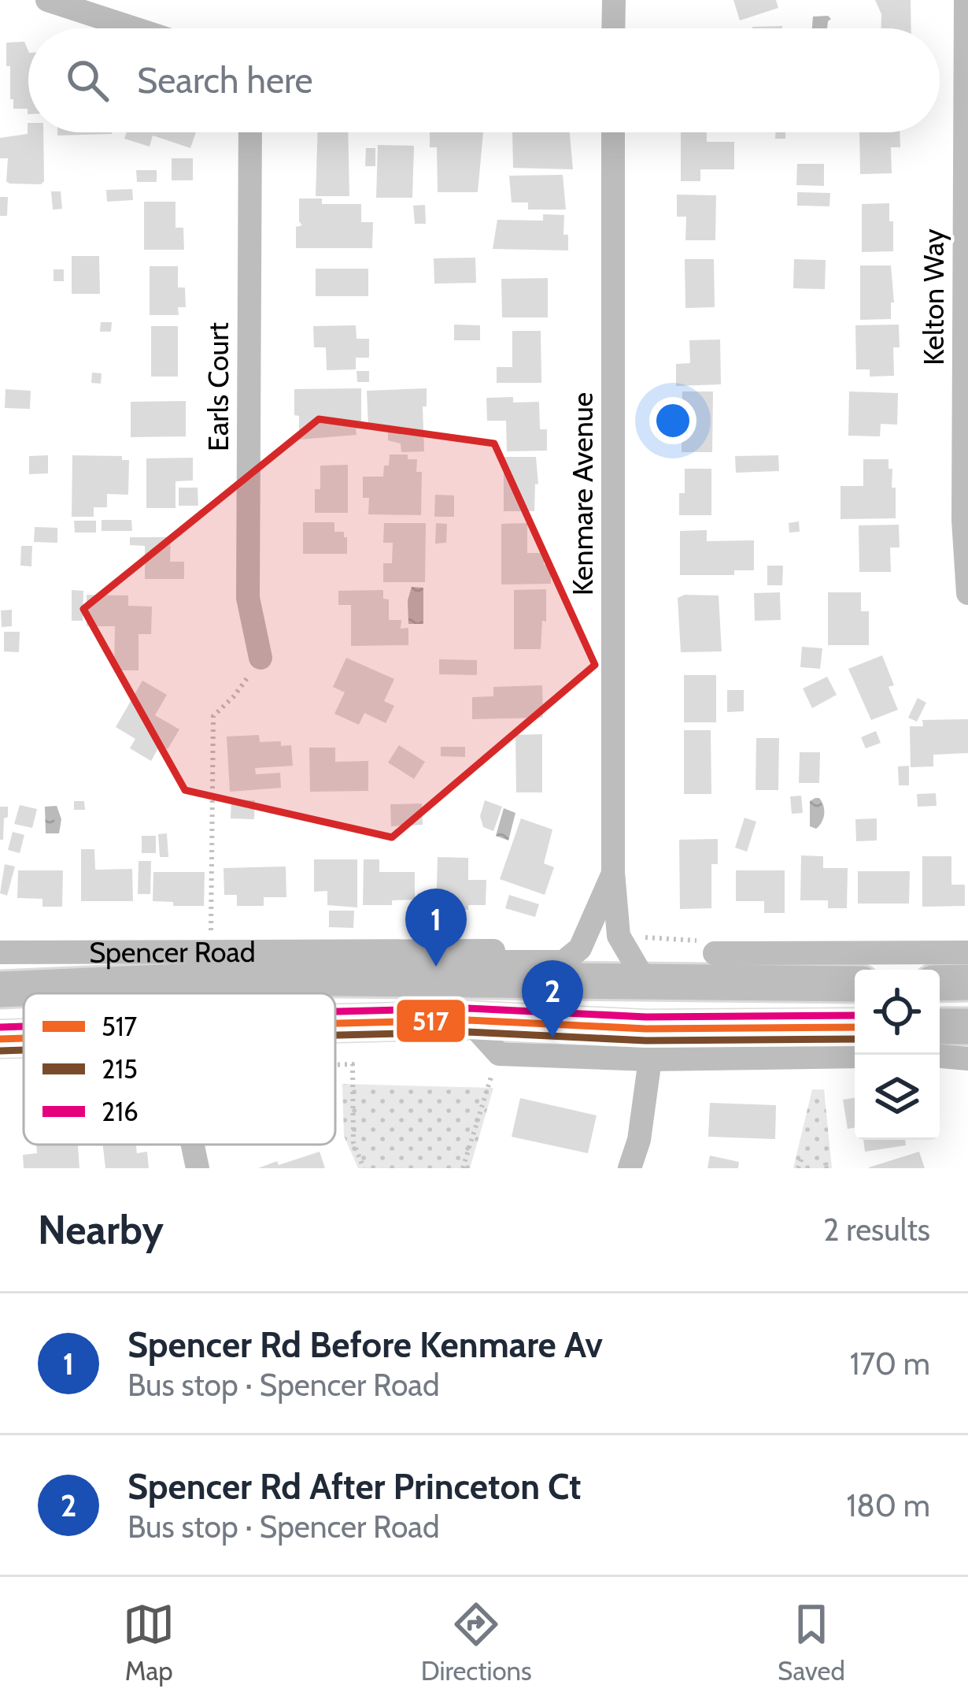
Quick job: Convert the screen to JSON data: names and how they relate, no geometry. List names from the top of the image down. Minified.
{"streets":{"main road":["Spencer Road"],"street":["Kelton Way","Earls Court","Kenmare Avenue"]},"crossings":[["Kenmare Avenue","Spencer Road"]],"lines":["transit line 216","transit line 517","transit line 215"],"legend":["517","215","216"],"page":{"search":"Search here","pins":["1","2"],"heading":["Nearby","2 results"],"list":[{"mark":"1","name":"Spencer Rd Before Kenmare Av","note":"Bus stop · Spencer Road","value":"170 m"},{"mark":"2","name":"Spencer Rd After Princeton Ct","note":"Bus stop · Spencer Road","value":"180 m"}],"nav":["Map","Directions","Saved"]}}
